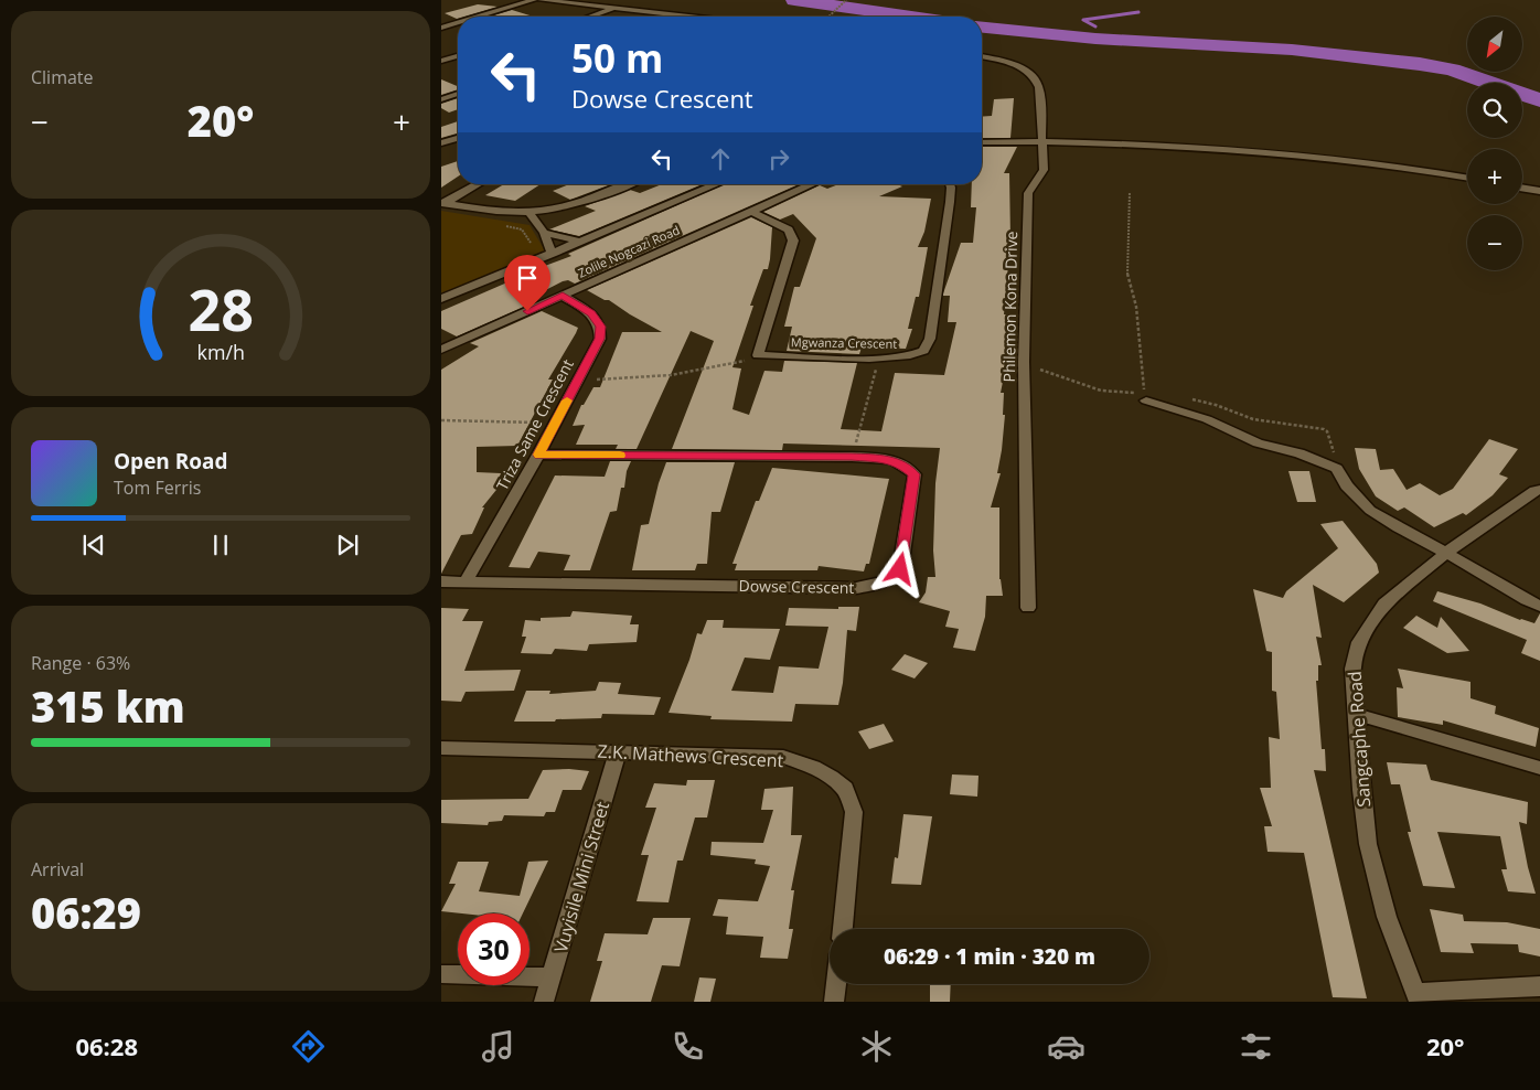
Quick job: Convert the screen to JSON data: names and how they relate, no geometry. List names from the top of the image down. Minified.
{"streets":{"street":["Zolile Nogcazi Road","Philemon Kona Drive","Mgwanza Crescent","Triza Same Crescent","Dowse Crescent","Sangcaphe Road","Z.K. Mathews Crescent","Vuyisile Mini Street"]},"crossings":[["Zolile Nogcazi Road","Triza Same Crescent"],["Triza Same Crescent","Dowse Crescent"],["Z.K. Mathews Crescent","Vuyisile Mini Street"]],"north":"bottom left","page":{"tile":["Climate",["Range · 63%","315 km"],["Arrival","06:29"]],"map_buttons":["+","−"],"turn":["50 m","Dowse Crescent"],"heat":["−","20°","+"],"song":["Open Road","Tom Ferris"],"limit":"30","trip":"06:29 · 1 min · 320 m","tabs":["06:28","20°"],"gauge":["28","km/h"]}}
